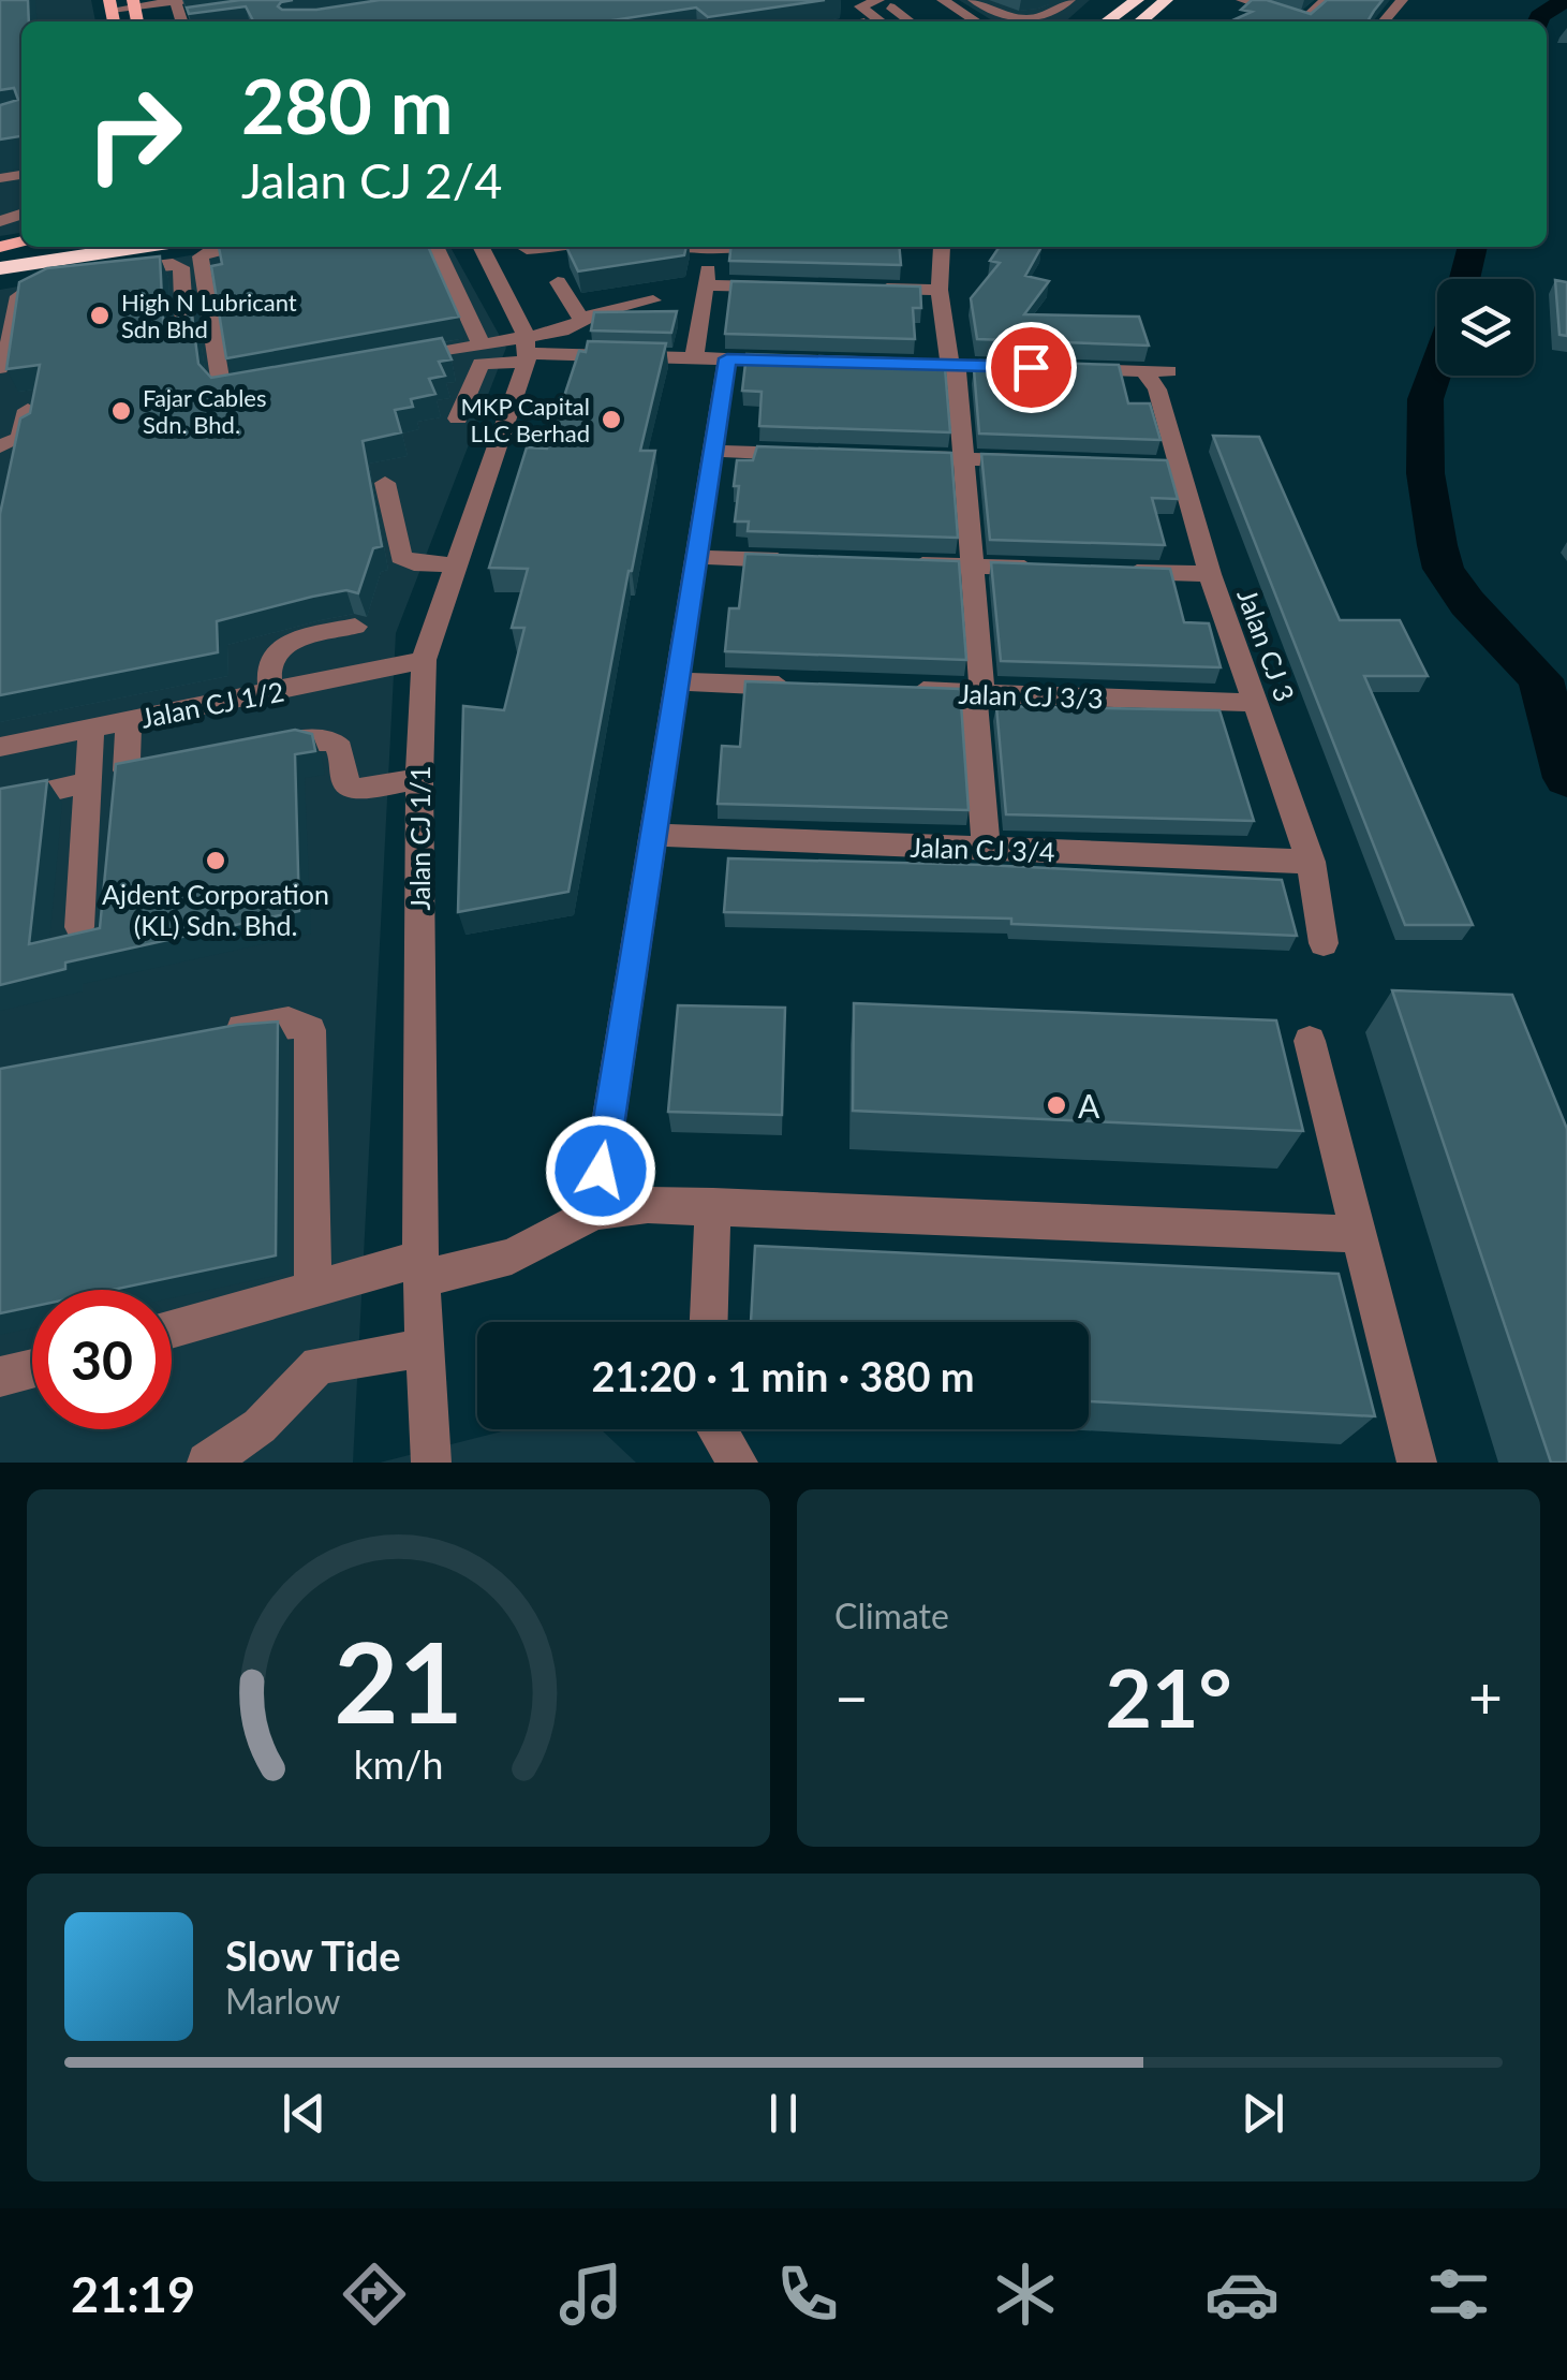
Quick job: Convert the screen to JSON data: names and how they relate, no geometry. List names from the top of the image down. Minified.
{"streets":{"street":["Jalan CJ 3","Jalan CJ 3/3","Jalan CJ 1/2","Jalan CJ 1/1","Jalan CJ 3/4"]},"crossings":[["Jalan CJ 3","Jalan CJ 3/3"],["Jalan CJ 3","Jalan CJ 3/4"],["Jalan CJ 1/2","Jalan CJ 1/1"]],"places":["High N Lubricant Sdn Bhd","Fajar Cables Sdn. Bhd.","MKP Capital LLC Berhad","Ajdent Corporation (KL) Sdn. Bhd.","A"],"page":{"turn":["280 m","Jalan CJ 2/4"],"limit":"30","trip":"21:20 · 1 min · 380 m","tile":"Climate","heat":["−","21°","+"],"song":["Slow Tide","Marlow"],"tabs":"21:19","gauge":["21","km/h"]}}
